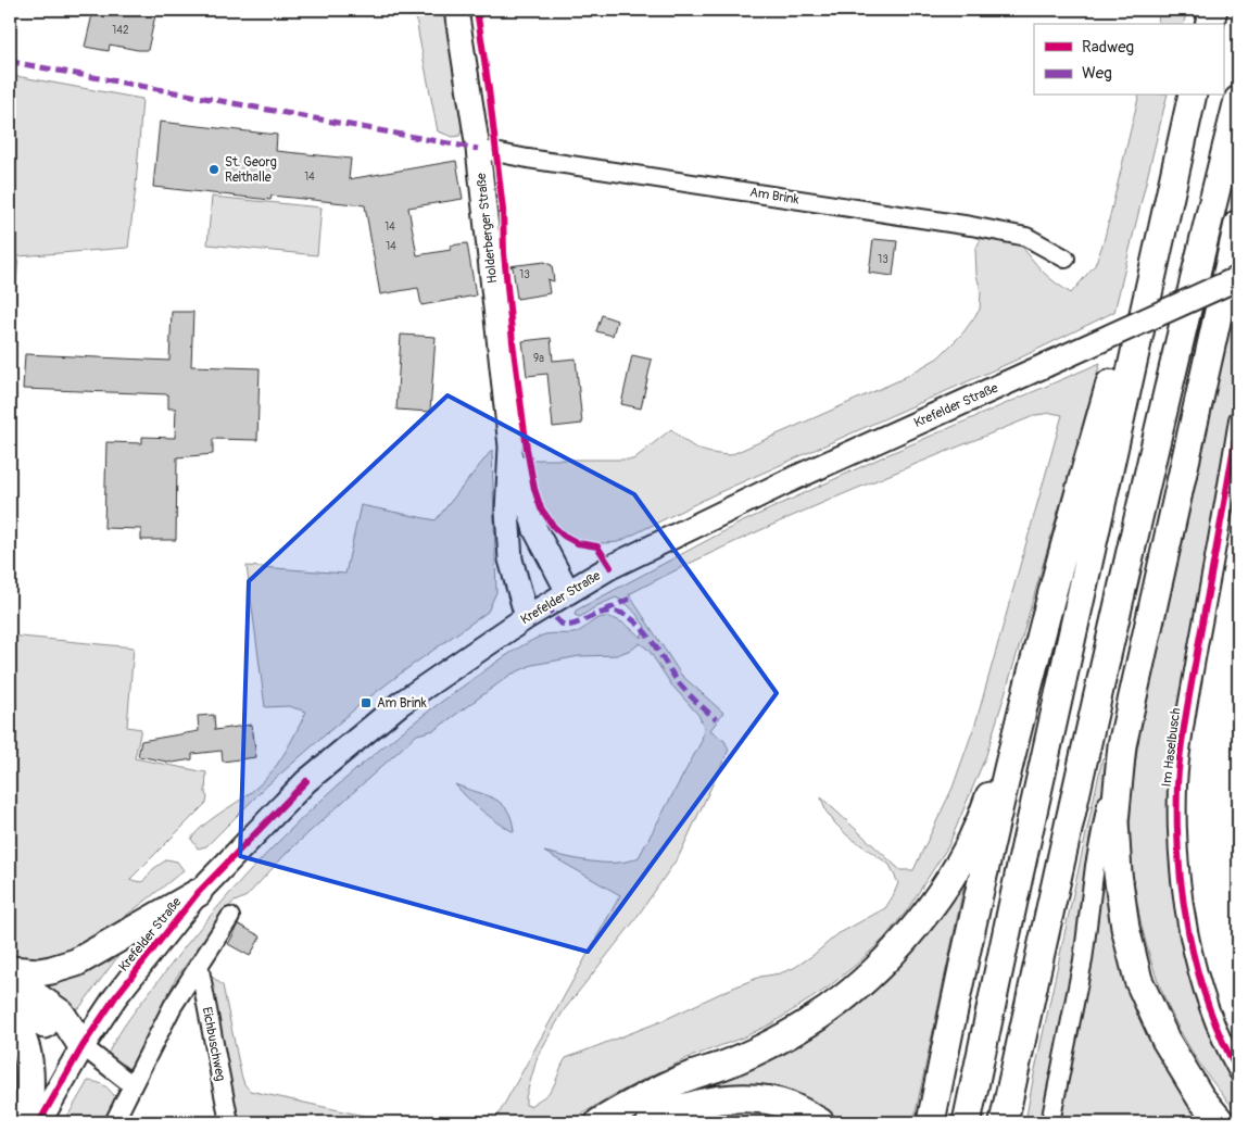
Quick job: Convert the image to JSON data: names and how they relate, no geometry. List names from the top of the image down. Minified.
{"streets":{"main road":["Holderberger Straße","Krefelder Straße"],"street":["Am Brink","Im Haselbusch","Eichbuschweg"]},"crossings":[["Am Brink","Holderberger Straße"],["Holderberger Straße","Krefelder Straße"]],"places":{"other":["St. Georg Reithalle"],"transit":["Am Brink"]},"house_numbers":["142","14","14","14","13","13","9a"],"legend":["Radweg","Weg"]}
